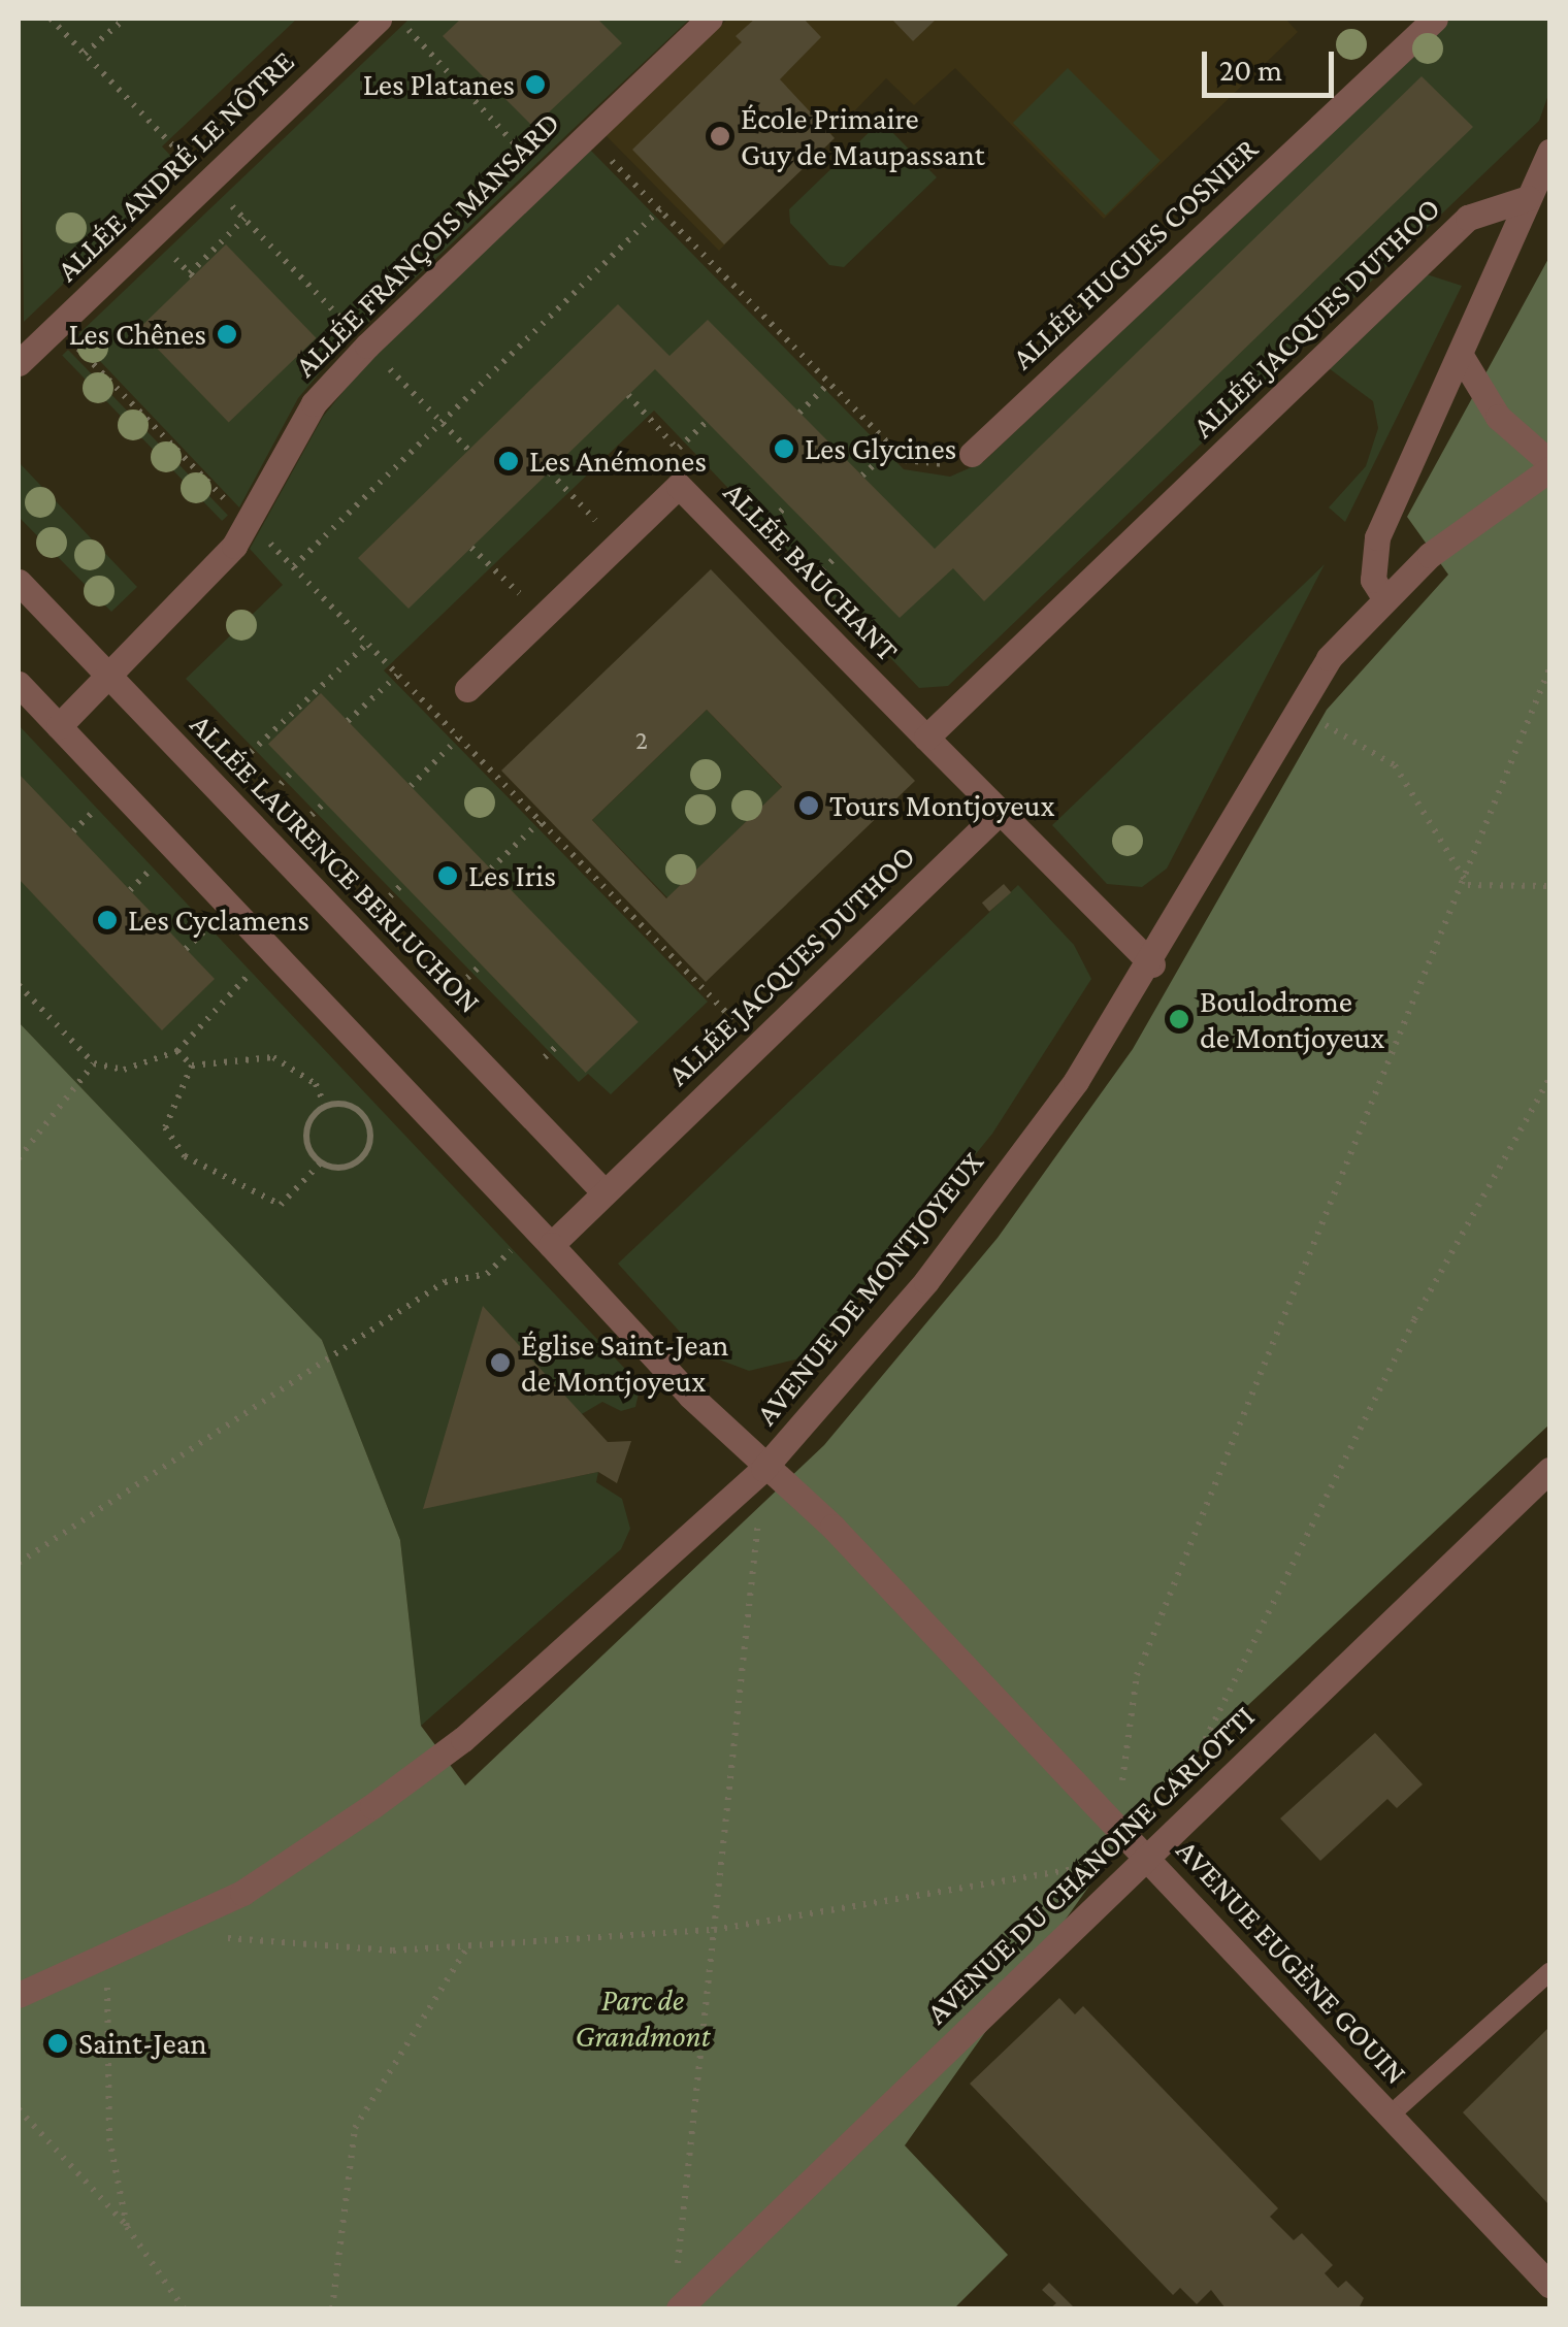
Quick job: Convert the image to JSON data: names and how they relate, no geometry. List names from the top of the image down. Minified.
{"streets":{"street":["ALLÉE ANDRÉ LE NÔTRE","ALLÉE FRANÇOIS MANSARD","ALLÉE HUGUES COSNIER","ALLÉE JACQUES DUTHOO","ALLÉE BAUCHANT","ALLÉE LAURENCE BERLUCHON","AVENUE DE MONTJOYEUX","AVENUE DU CHANOINE CARLOTTI","AVENUE EUGÈNE GOUIN"]},"crossings":[["ALLÉE FRANÇOIS MANSARD","ALLÉE LAURENCE BERLUCHON"],["ALLÉE JACQUES DUTHOO","ALLÉE BAUCHANT"],["ALLÉE JACQUES DUTHOO","ALLÉE LAURENCE BERLUCHON"],["AVENUE DE MONTJOYEUX","AVENUE EUGÈNE GOUIN"],["AVENUE DU CHANOINE CARLOTTI","AVENUE EUGÈNE GOUIN"]],"parks":["Parc de Grandmont"],"places":["Les Platanes","École Primaire Guy de Maupassant","Les Chênes","Les Glycines","Les Anémones","Tours Montjoyeux","Les Iris","Les Cyclamens","Boulodrome de Montjoyeux","Église Saint-Jean de Montjoyeux","Saint-Jean"],"house_numbers":["2"],"scale_bar":"20 m"}
